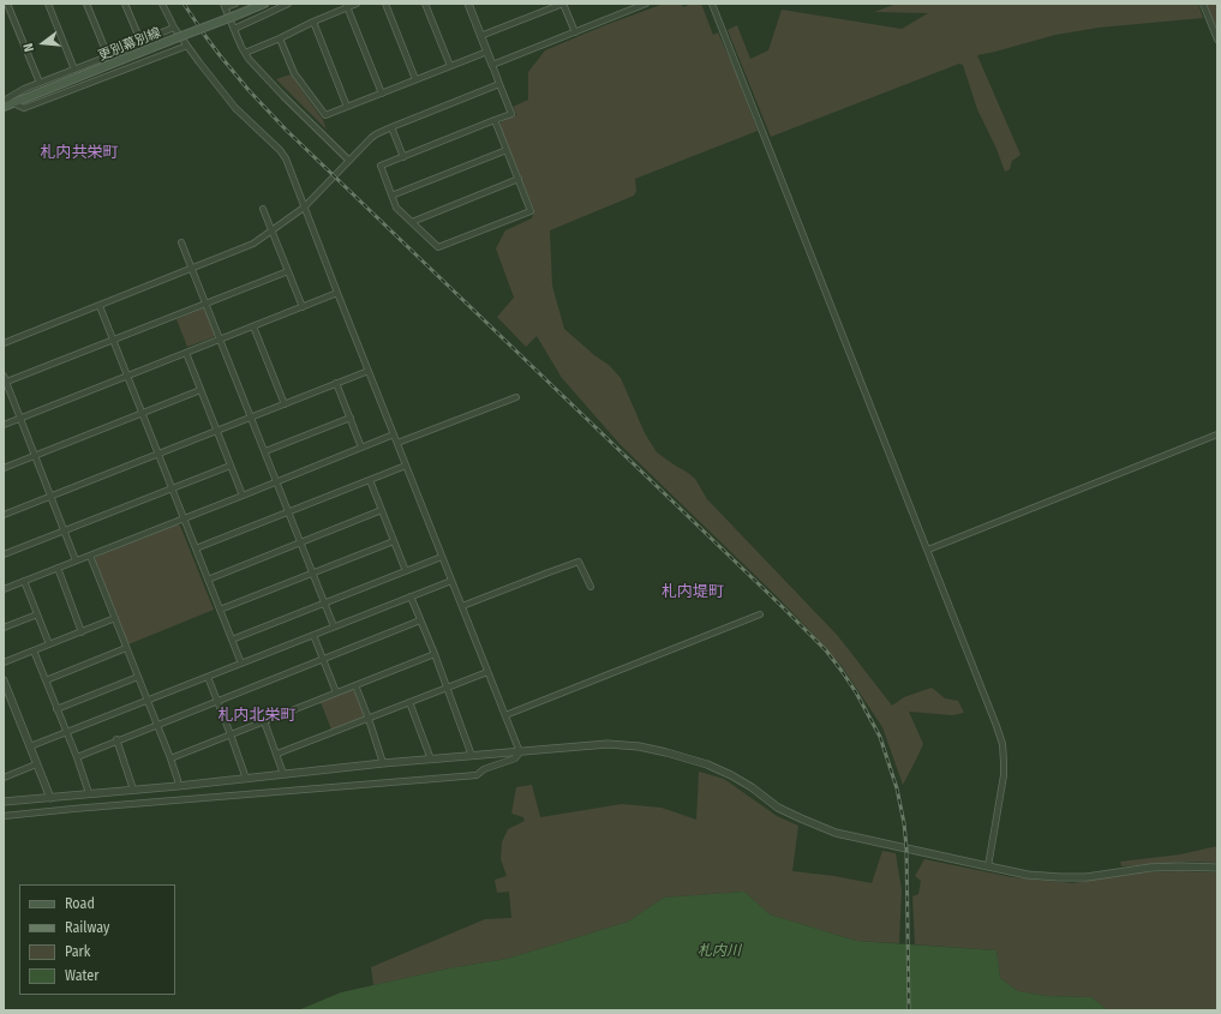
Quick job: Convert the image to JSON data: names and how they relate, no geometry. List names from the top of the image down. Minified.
{"streets":{"main road":["更別幕別線"]},"districts":["札内共栄町","札内堤町","札内北栄町"],"water":["札内川"],"legend":["Road","Railway","Park","Water"],"north":"left"}
